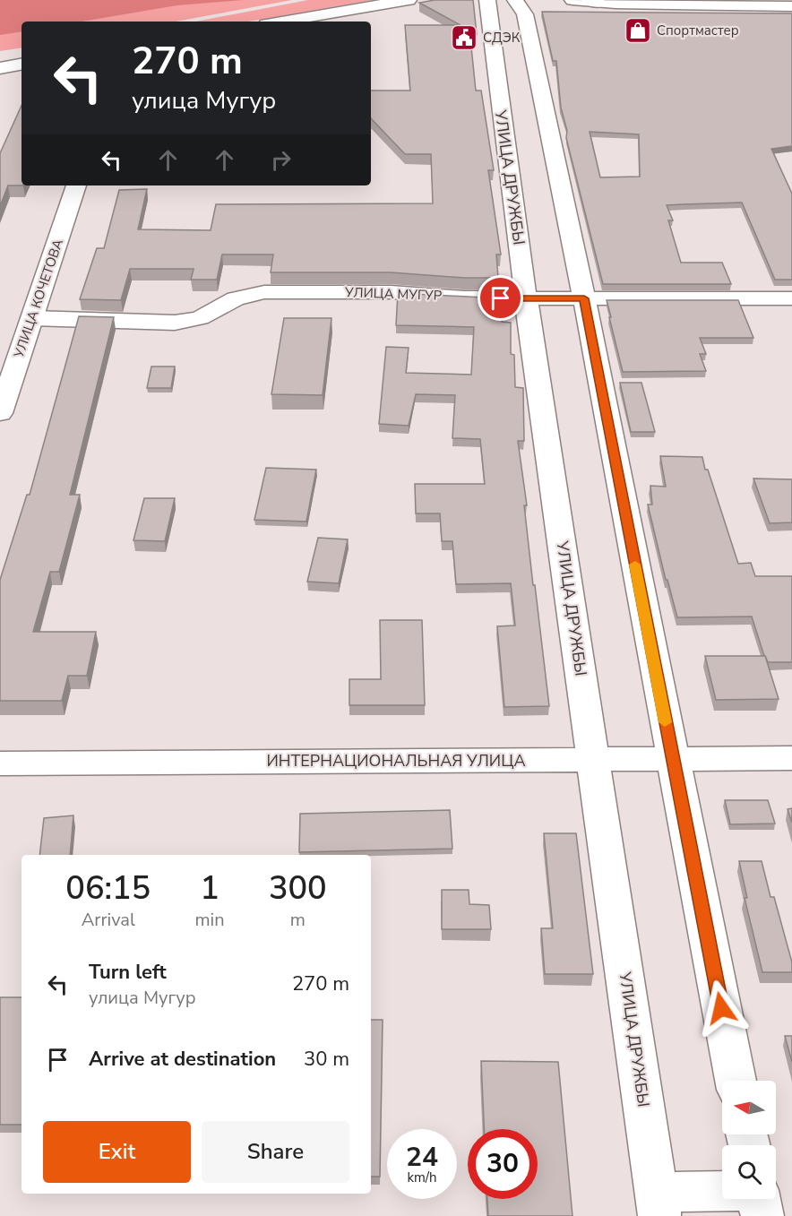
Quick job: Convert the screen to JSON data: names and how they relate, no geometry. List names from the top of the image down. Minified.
{"streets":{"street":["УЛИЦА ДРУЖБЫ","УЛИЦА МУГУР","УЛИЦА КОЧЕТОВА","ИНТЕРНАЦИОНАЛЬНАЯ УЛИЦА"]},"crossings":[["УЛИЦА ДРУЖБЫ","УЛИЦА МУГУР"],["УЛИЦА ДРУЖБЫ","ИНТЕРНАЦИОНАЛЬНАЯ УЛИЦА"],["УЛИЦА МУГУР","УЛИЦА КОЧЕТОВА"]],"places":{"shop":["Спортмастер"],"public building":["СДЭК"]},"north":"left","page":{"turn":["270 m","улица Мугур"],"eta":["06:15","Arrival","1","min","300","m"],"list":[{"name":"Turn left","note":"улица Мугур","value":"270 m"},{"name":"Arrive at destination","value":"30 m"}],"buttons":["Exit","Share"],"speed":"24 km/h","limit":"30"}}
